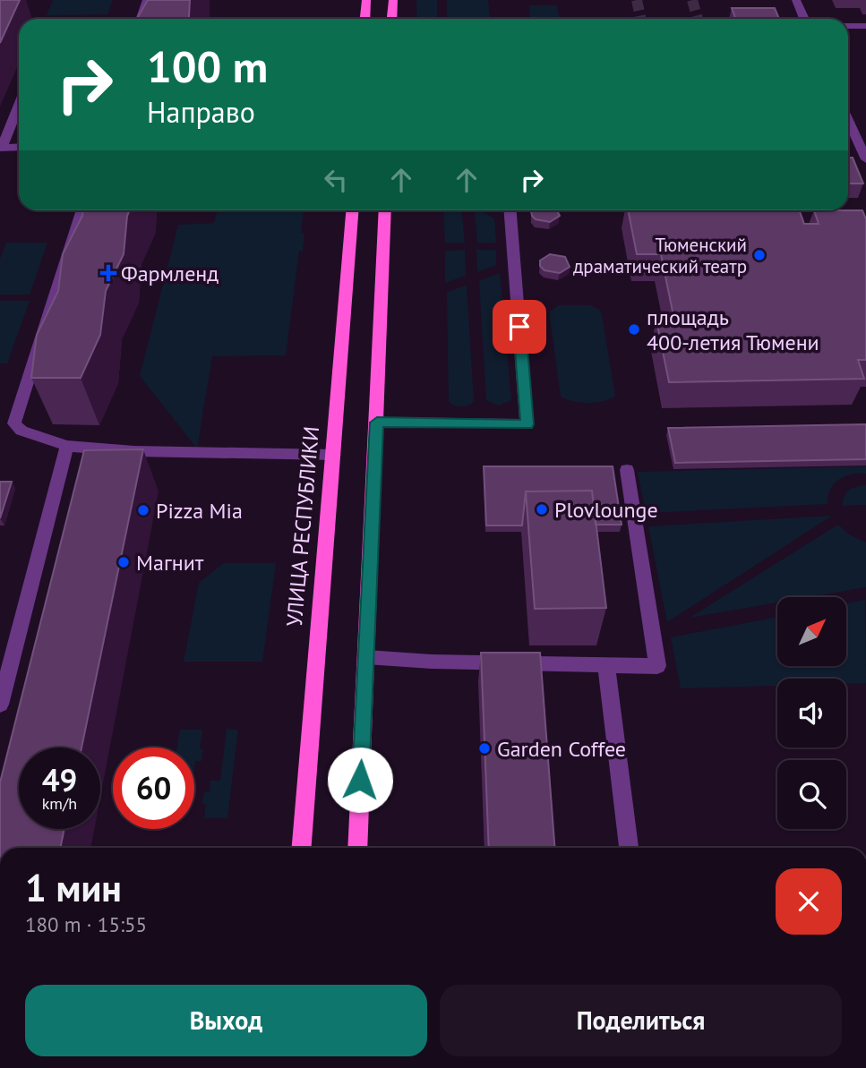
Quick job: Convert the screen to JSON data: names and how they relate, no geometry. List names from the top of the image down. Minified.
{"streets":{"main road":["УЛИЦА РЕСПУБЛИКИ"]},"places":{"other":["Тюменский драматический театр","площадь 400-летия Тюмени","Plovlounge","Pizza Mia","Магнит","Garden Coffee"],"health":["Фармленд"]},"north":"top right","page":{"turn":["100 m","Направо"],"speed":"49 km/h","limit":"60","heading":["1 мин","180 m · 15:55"],"buttons":["Выход","Поделиться"]}}
